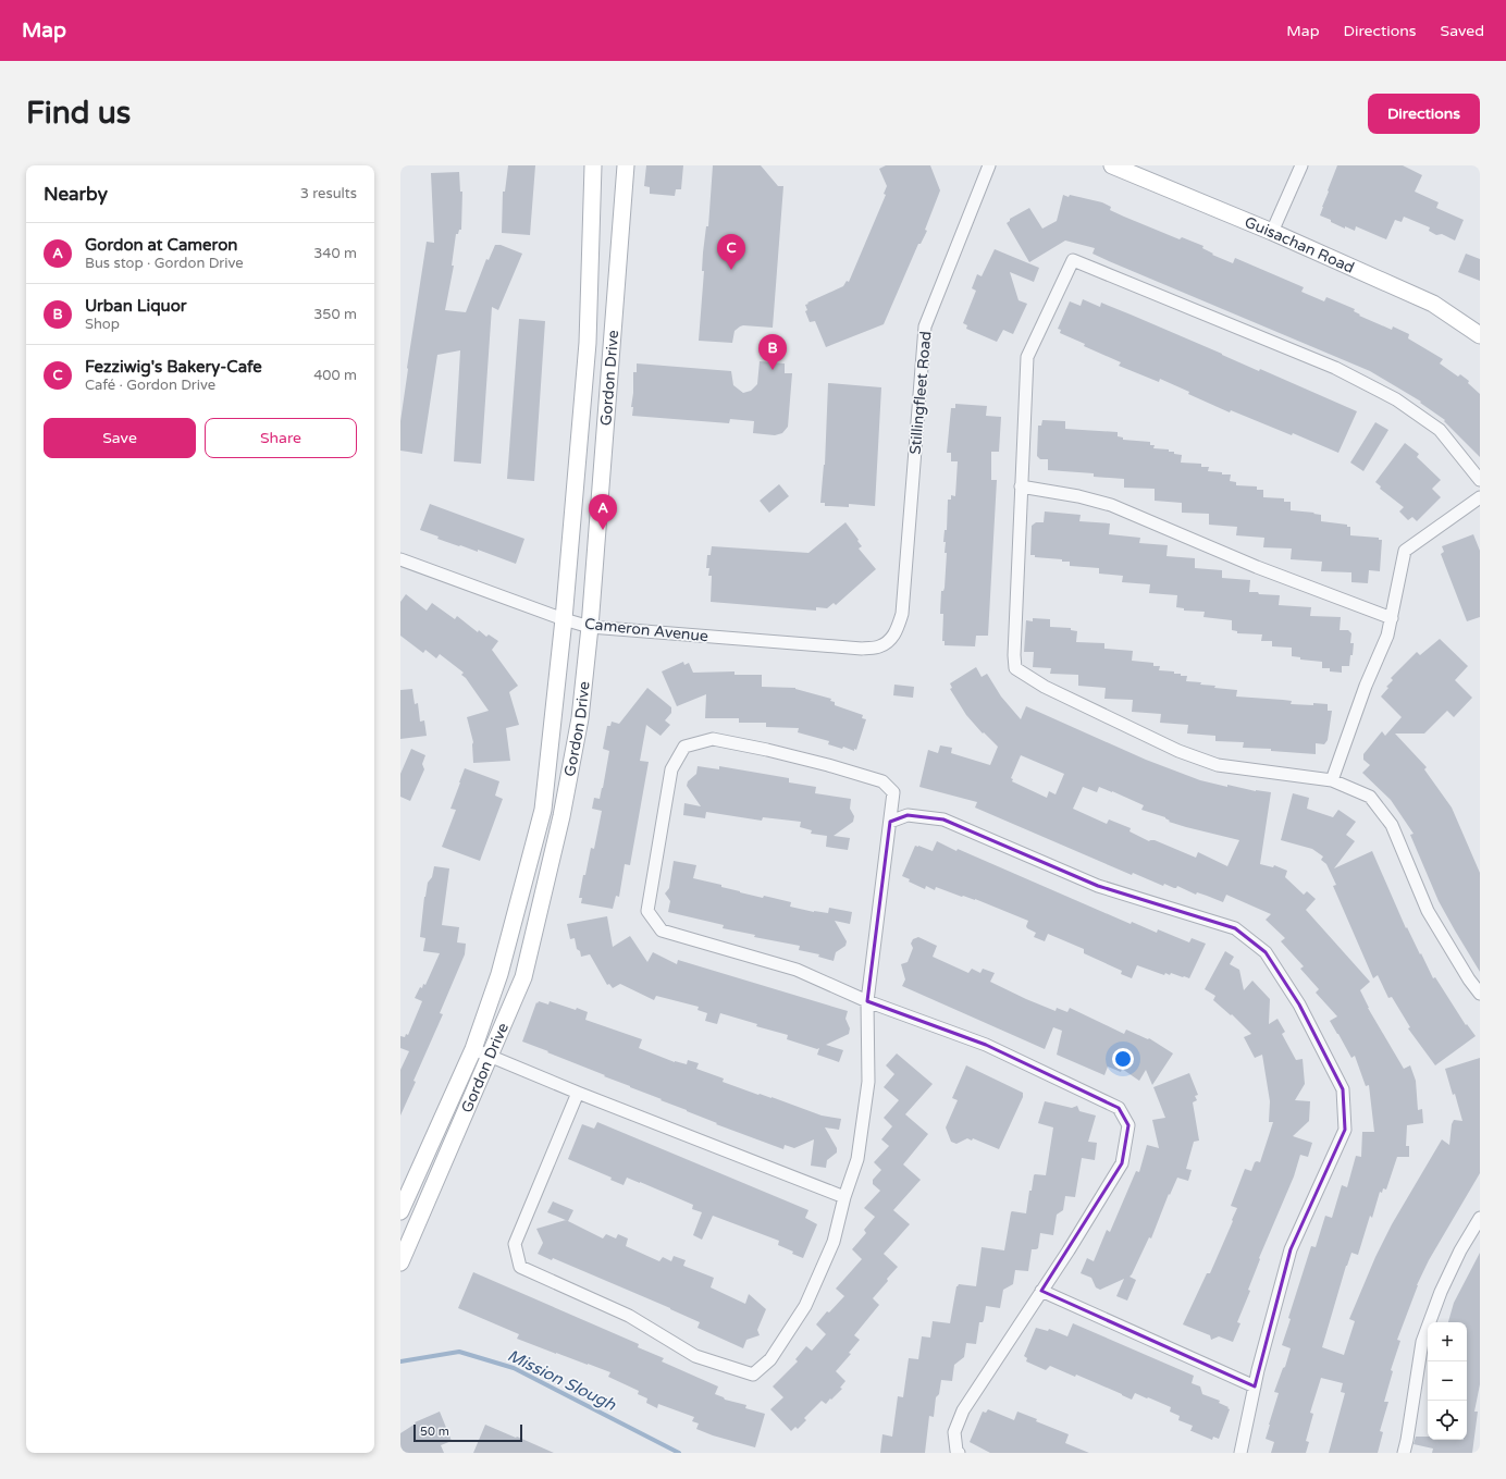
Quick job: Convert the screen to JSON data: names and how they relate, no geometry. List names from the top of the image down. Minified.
{"streets":{"main road":["Guisachan Road","Gordon Drive"],"street":["Stillingfleet Road","Cameron Avenue"]},"crossings":[["Gordon Drive","Cameron Avenue"],["Stillingfleet Road","Cameron Avenue"]],"water":["Mission Slough"],"scale_bar":"50 m","page":{"header":"Map","nav":["Map","Directions","Saved"],"buttons":["Directions",["Save","Share"]],"title":"Find us","heading":["Nearby","3 results"],"list":[{"mark":"A","name":"Gordon at Cameron","note":"Bus stop · Gordon Drive","value":"340 m"},{"mark":"B","name":"Urban Liquor","note":"Shop","value":"350 m"},{"mark":"C","name":"Fezziwig's Bakery-Cafe","note":"Café · Gordon Drive","value":"400 m"}],"pins":["C","B","A"],"map_buttons":["+","−"],"scale":"50 m"}}
